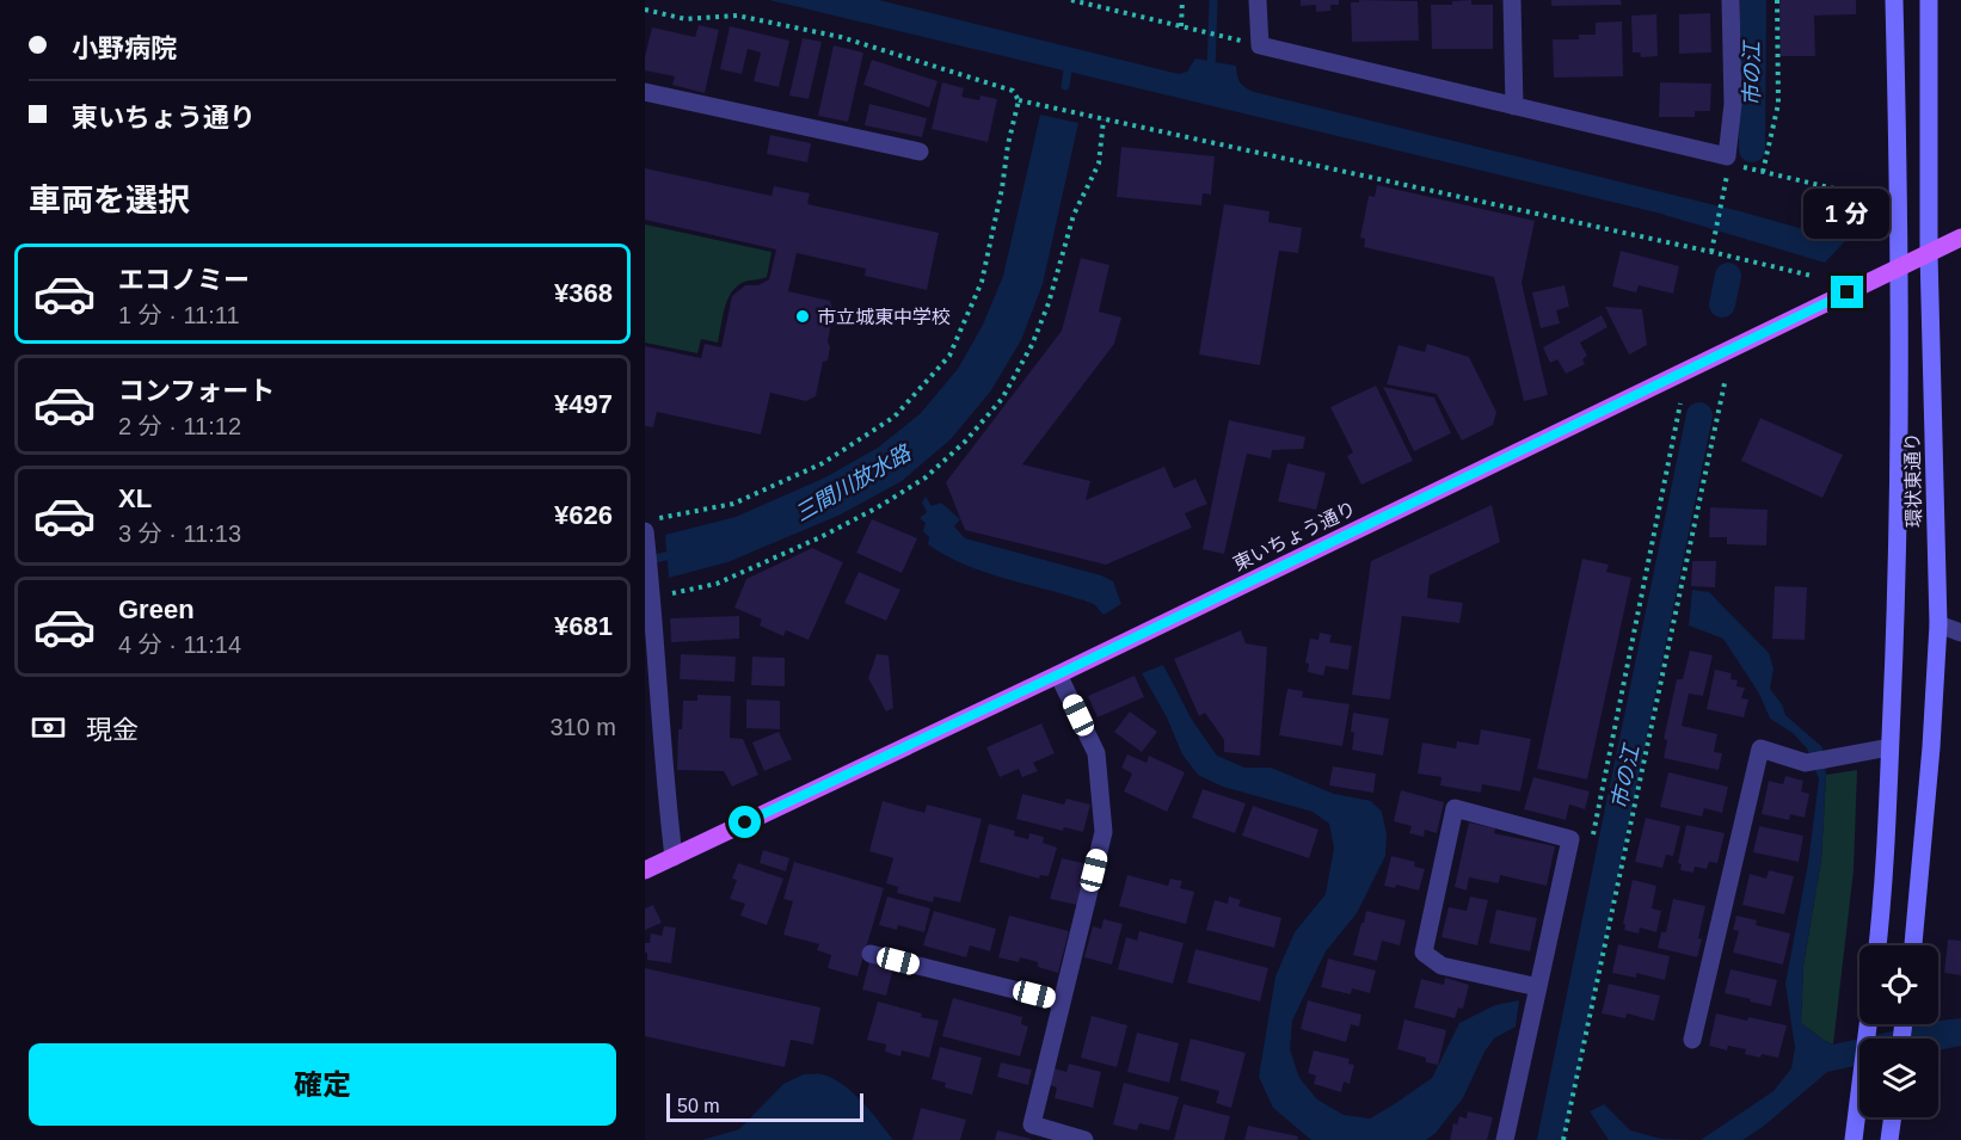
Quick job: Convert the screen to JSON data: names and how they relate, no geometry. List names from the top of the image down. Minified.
{"streets":{"main road":["環状東通り","東いちょう通り"]},"crossings":[["環状東通り","東いちょう通り"]],"water":["市の江","三間川放水路"],"places":["市立城東中学校"],"scale_bar":"50 m","page":{"banner":["小野病院","東いちょう通り"],"heading":"車両を選択","bubble":"1 分","list":[{"name":"エコノミー","note":"1 分 · 11:11","value":"¥368"},{"name":"コンフォート","note":"2 分 · 11:12","value":"¥497"},{"name":"XL","note":"3 分 · 11:13","value":"¥626"},{"name":"Green","note":"4 分 · 11:14","value":"¥681"}],"pay":["現金","310 m"],"buttons":"確定","scale":"50 m"}}
